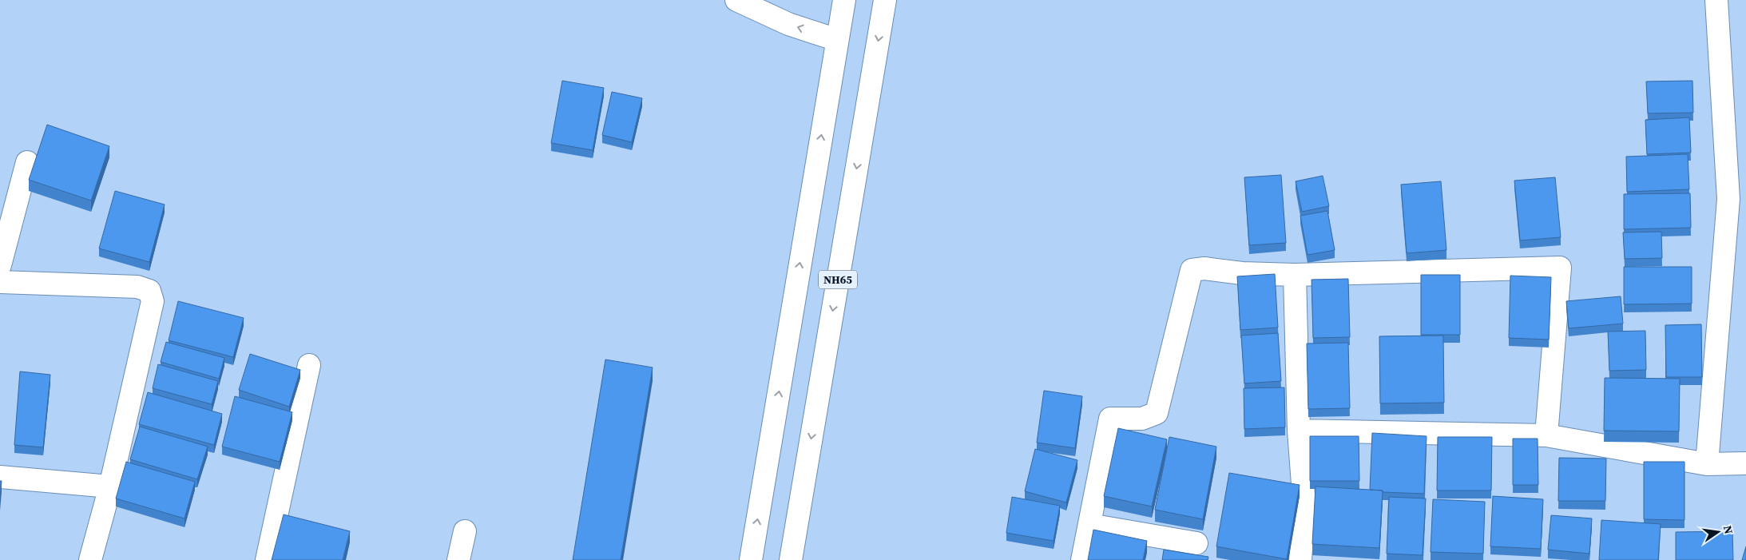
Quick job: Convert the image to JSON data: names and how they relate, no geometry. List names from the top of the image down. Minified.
{"streets":{"main road":["NH65"]},"north":"right"}
